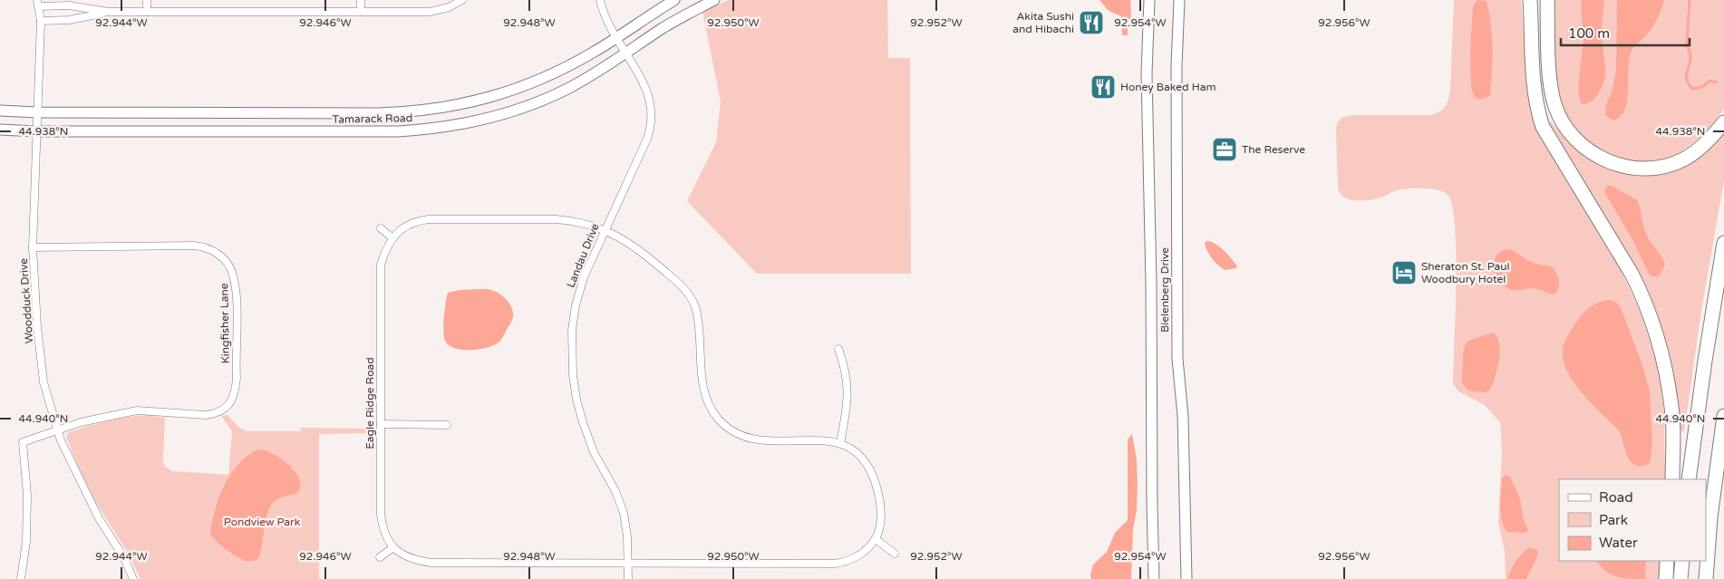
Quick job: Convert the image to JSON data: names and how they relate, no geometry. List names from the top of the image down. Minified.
{"streets":{"street":["Tamarack Road","Landau Drive","Bielenberg Drive","Woodduck Drive","Kingfisher Lane","Eagle Ridge Road"]},"crossings":[["Tamarack Road","Landau Drive"],["Tamarack Road","Woodduck Drive"],["Woodduck Drive","Kingfisher Lane"]],"parks":["Pondview Park"],"places":{"restaurant":["Akita Sushi and Hibachi","Honey Baked Ham"],"office":["The Reserve"],"hotel":["Sheraton St. Paul Woodbury Hotel"]},"legend":["Road","Park","Water"],"scale_bar":"100 m","coordinates":["92.944°W","92.946°W","92.948°W","92.950°W","92.952°W","92.954°W","92.956°W","44.938°N","44.940°N"]}
